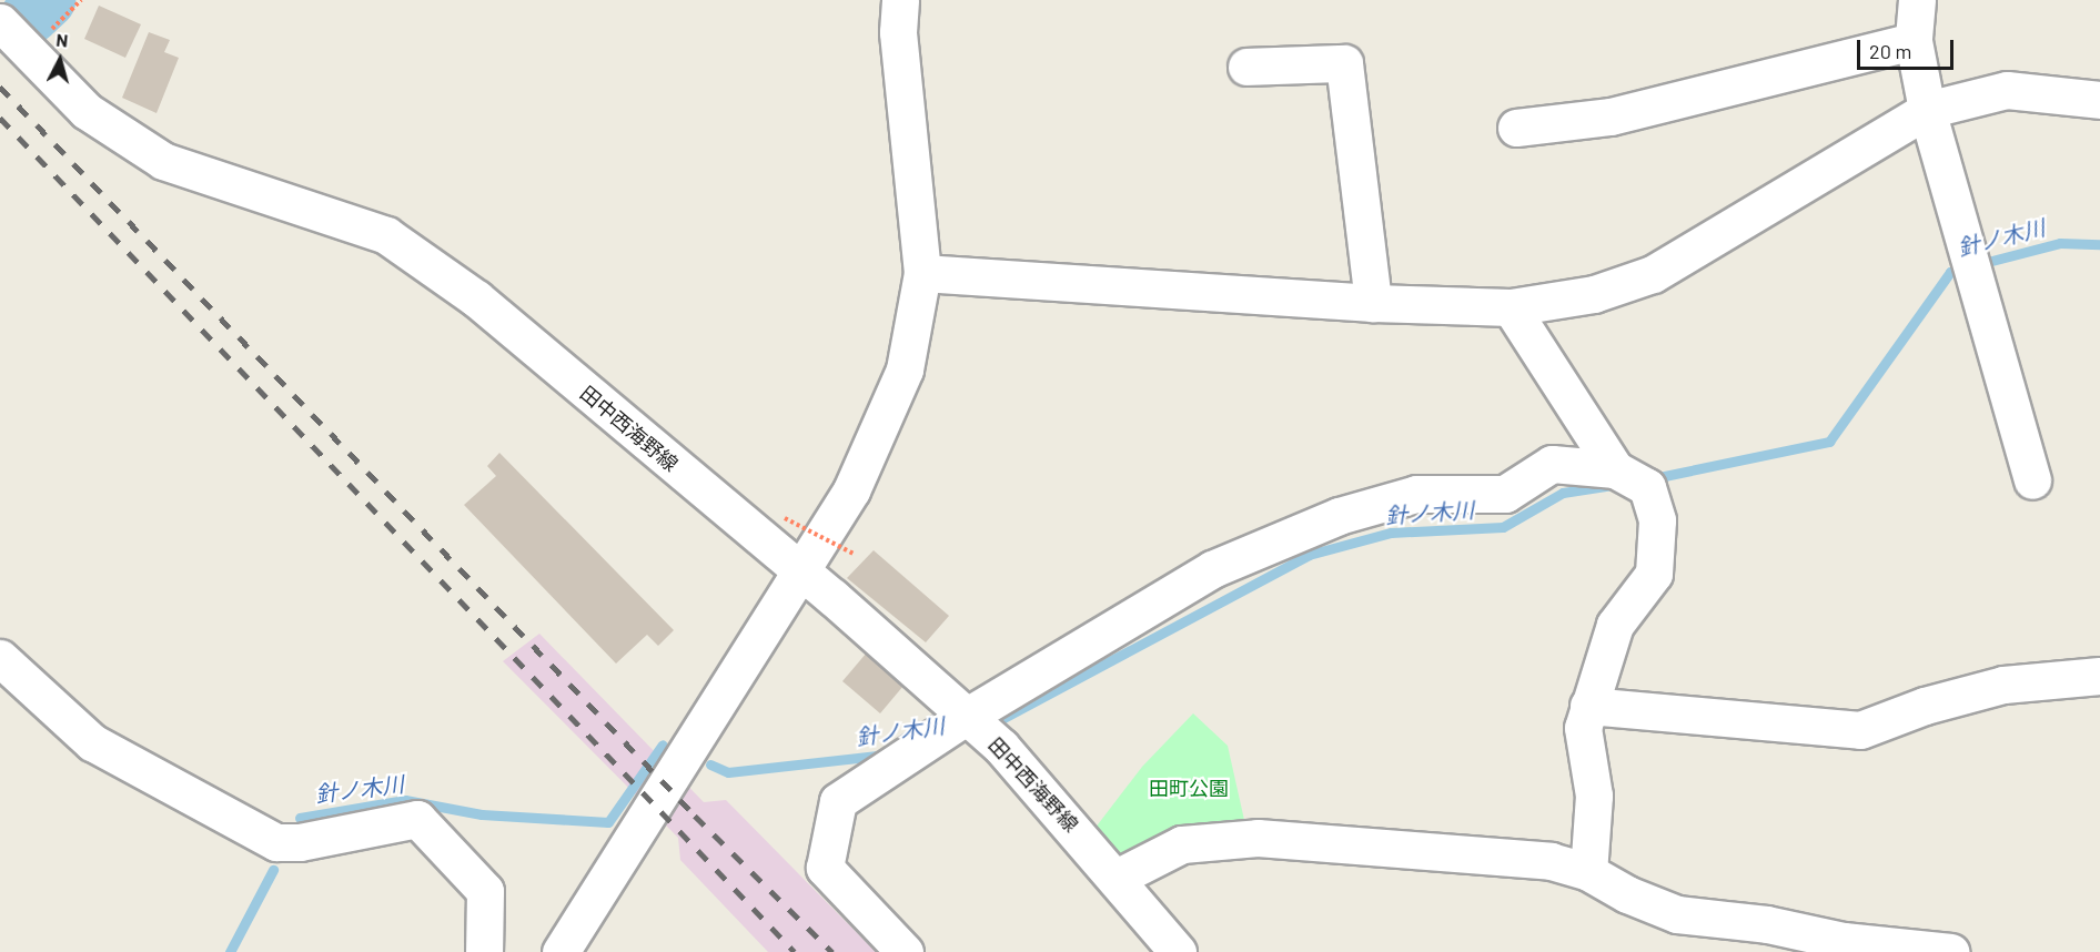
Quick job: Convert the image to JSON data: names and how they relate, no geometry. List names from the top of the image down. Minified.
{"streets":{"street":["田中西海野線"]},"water":["針ノ木川"],"parks":["田町公園"],"scale_bar":"20 m","north":"top"}
